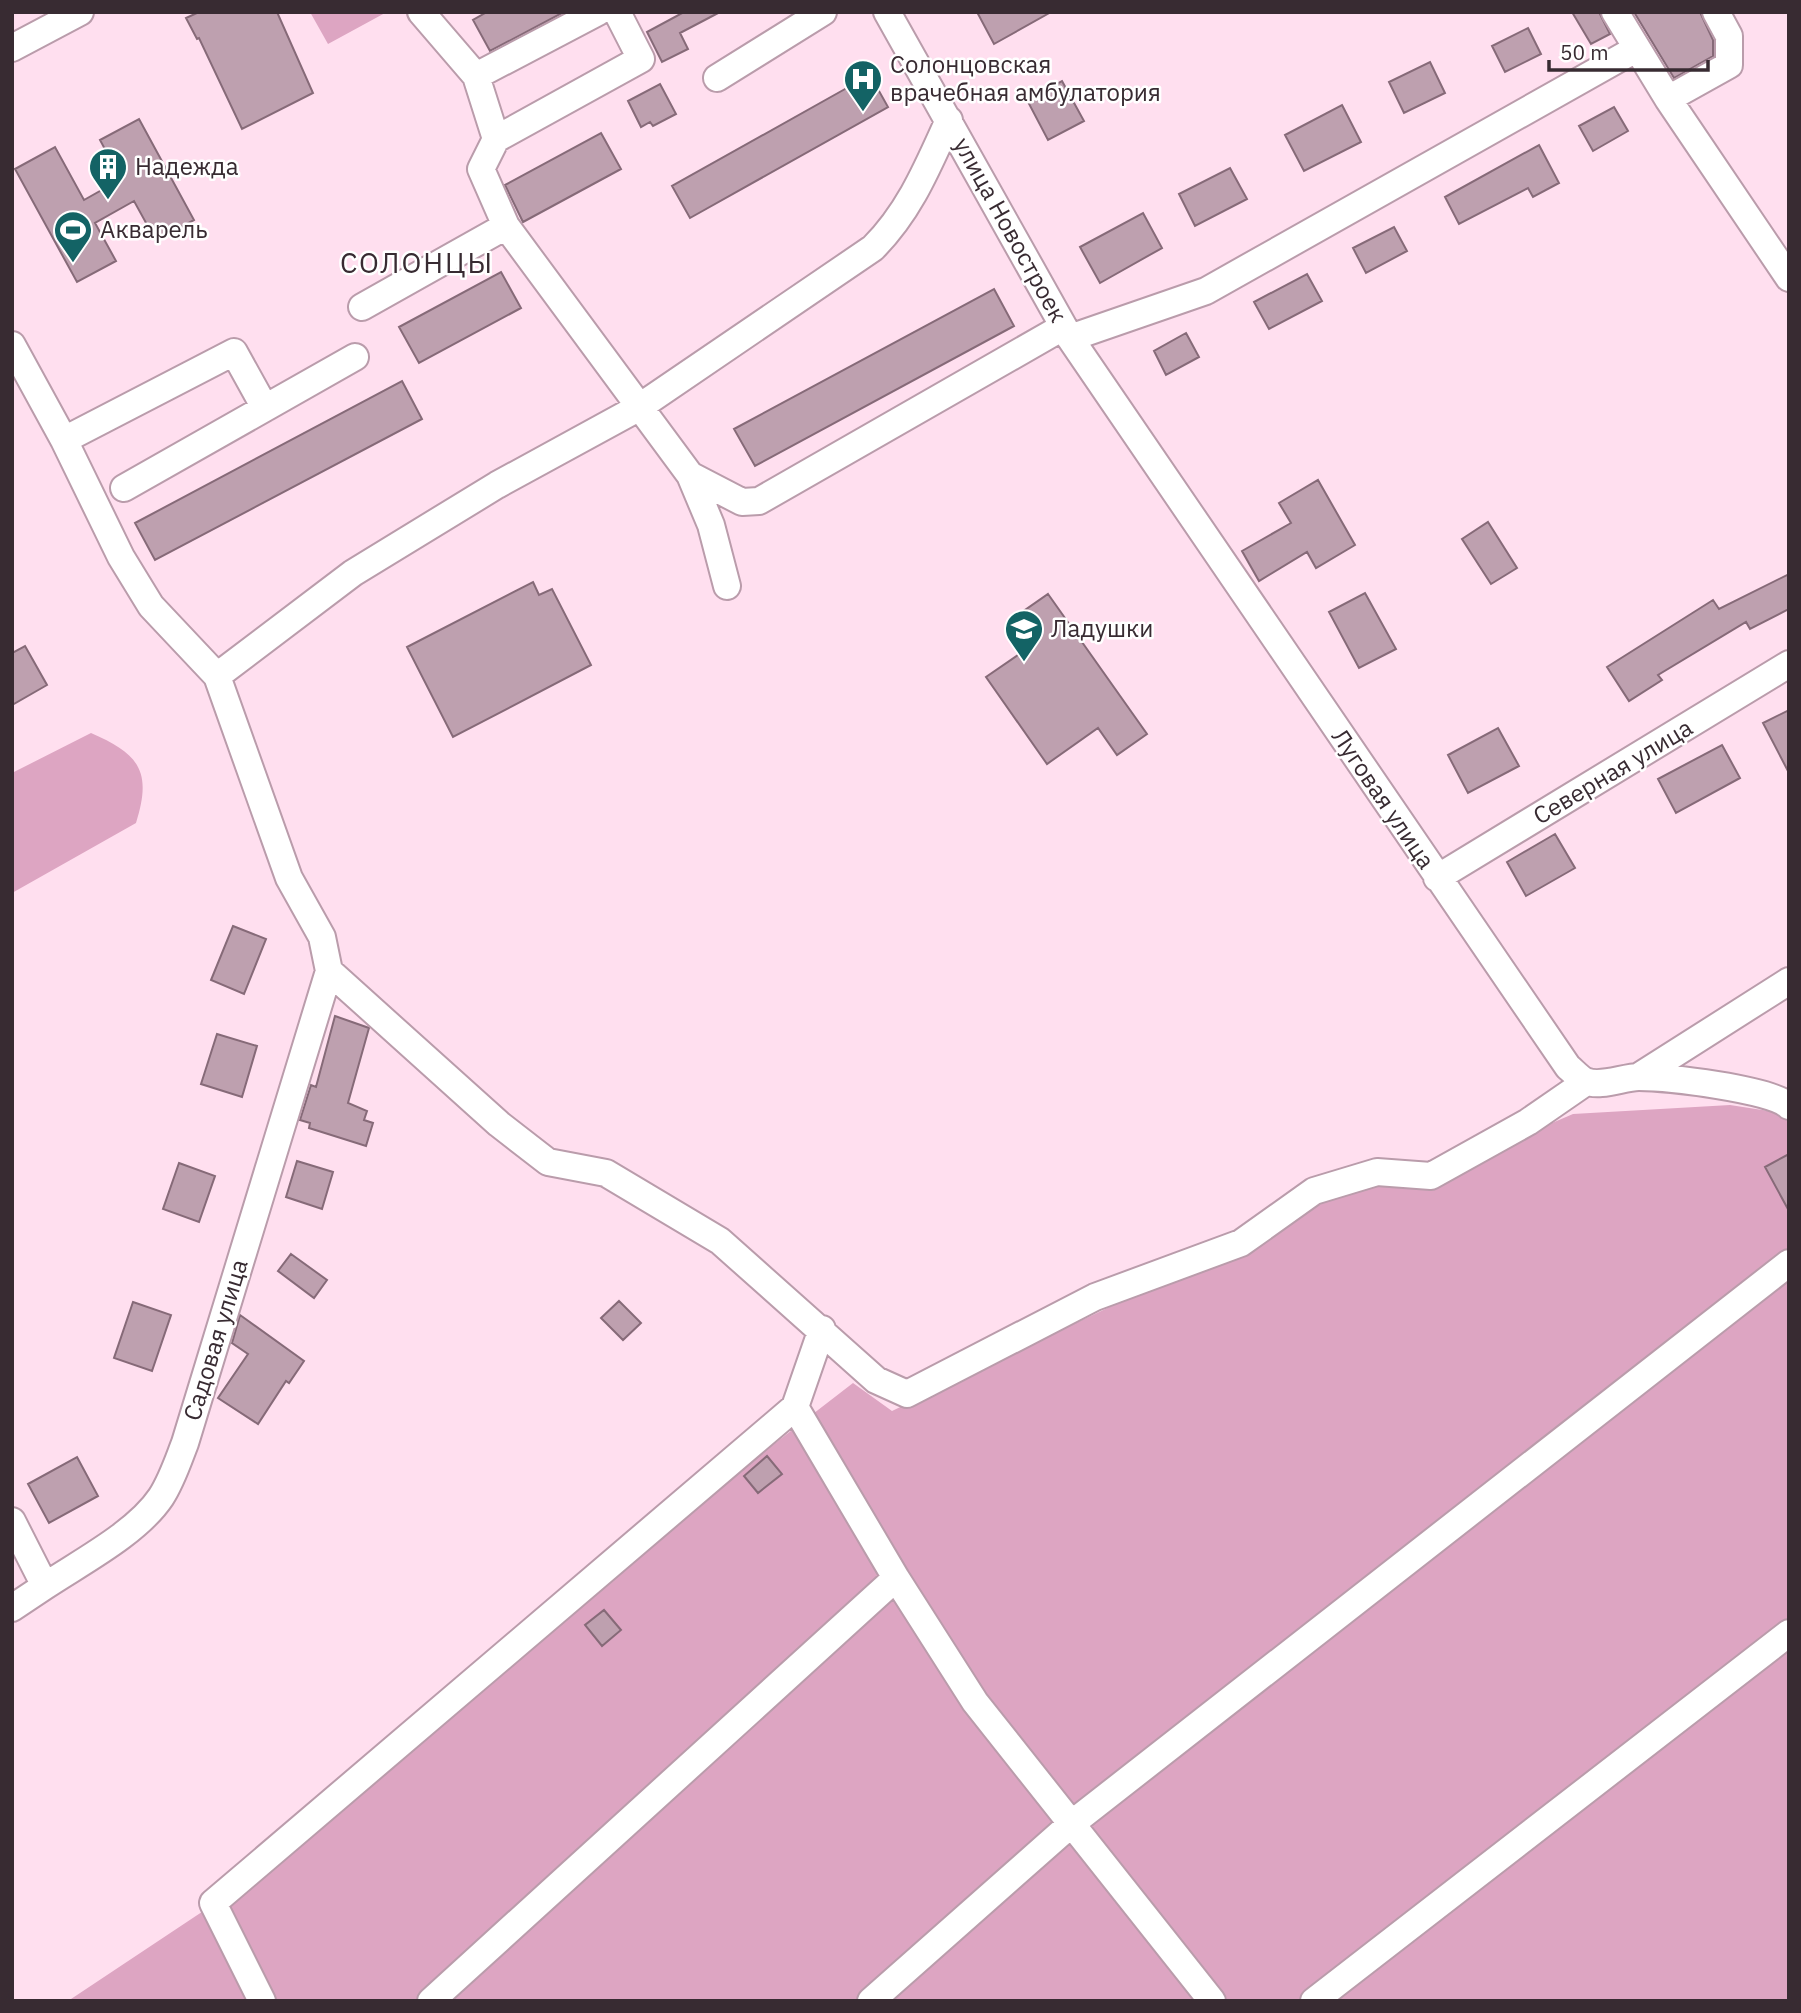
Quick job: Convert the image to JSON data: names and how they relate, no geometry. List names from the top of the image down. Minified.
{"streets":{"street":["улица Новостроек","Северная улица","Луговая улица","Садовая улица"]},"crossings":[["улица Новостроек","Луговая улица"],["Северная улица","Луговая улица"]],"districts":["СОЛОНЦЫ"],"places":{"hospital":["Солонцовская врачебная амбулатория"],"building":["Надежда"],"sports":["Акварель"],"school or university":["Ладушки"]},"scale_bar":"50 m"}
